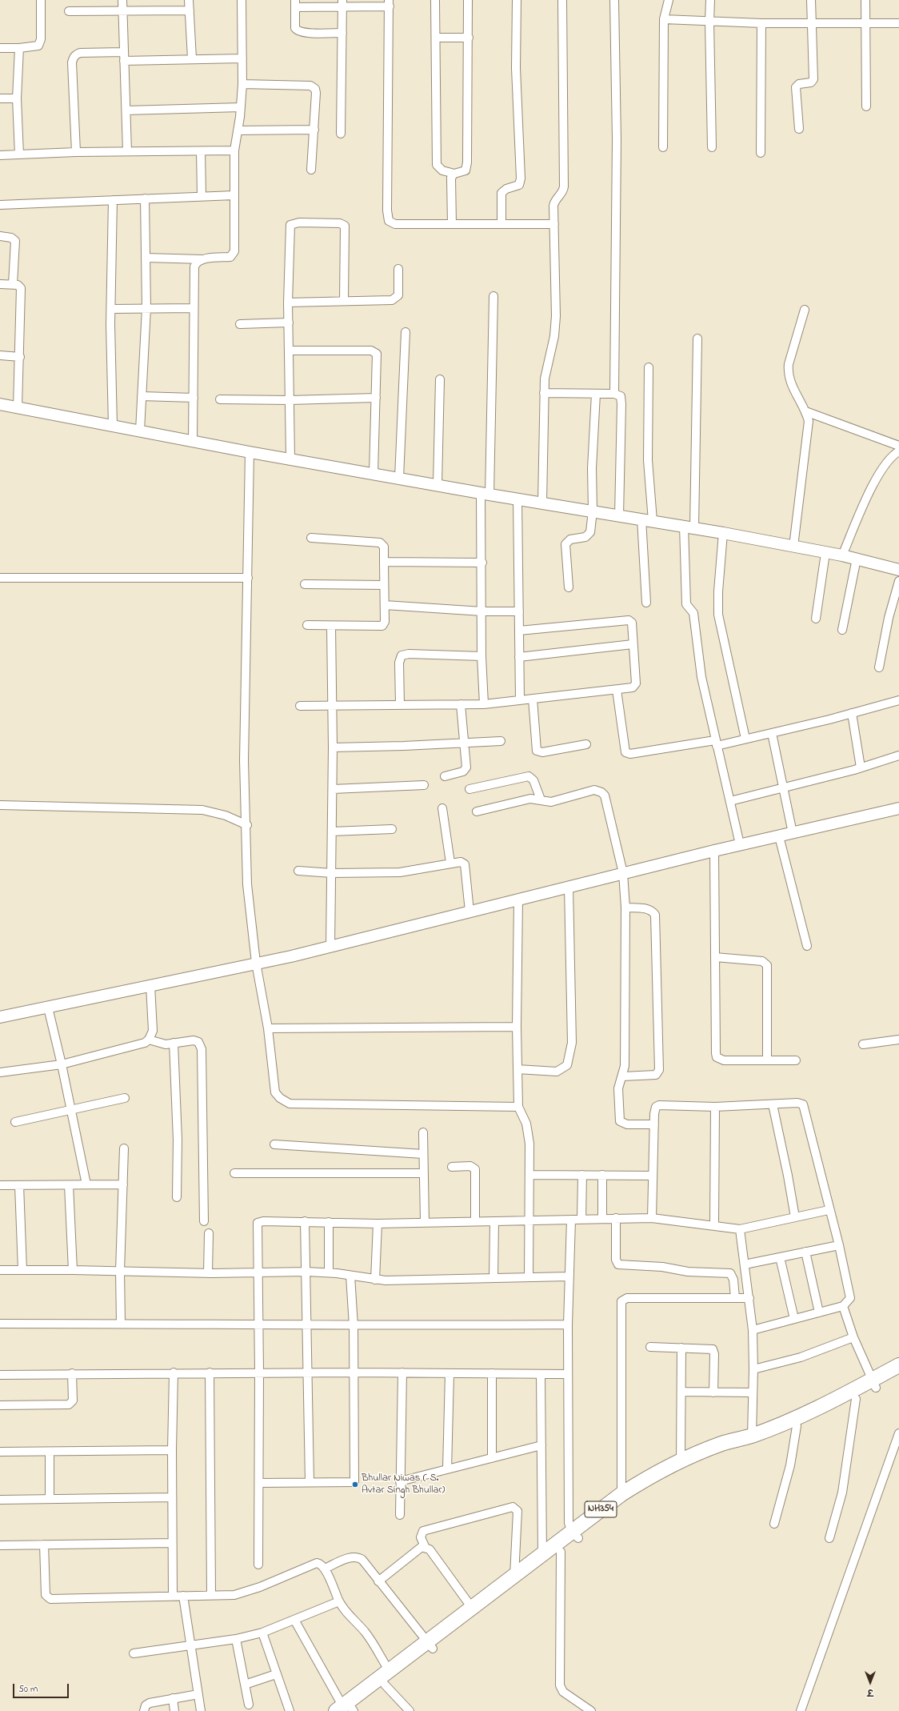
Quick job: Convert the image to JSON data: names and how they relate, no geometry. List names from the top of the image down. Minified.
{"streets":{"highway":["NH354"]},"places":["Bhullar Niwas ( S. Avtar Singh Bhullar)"],"scale_bar":"50 m","north":"bottom"}
